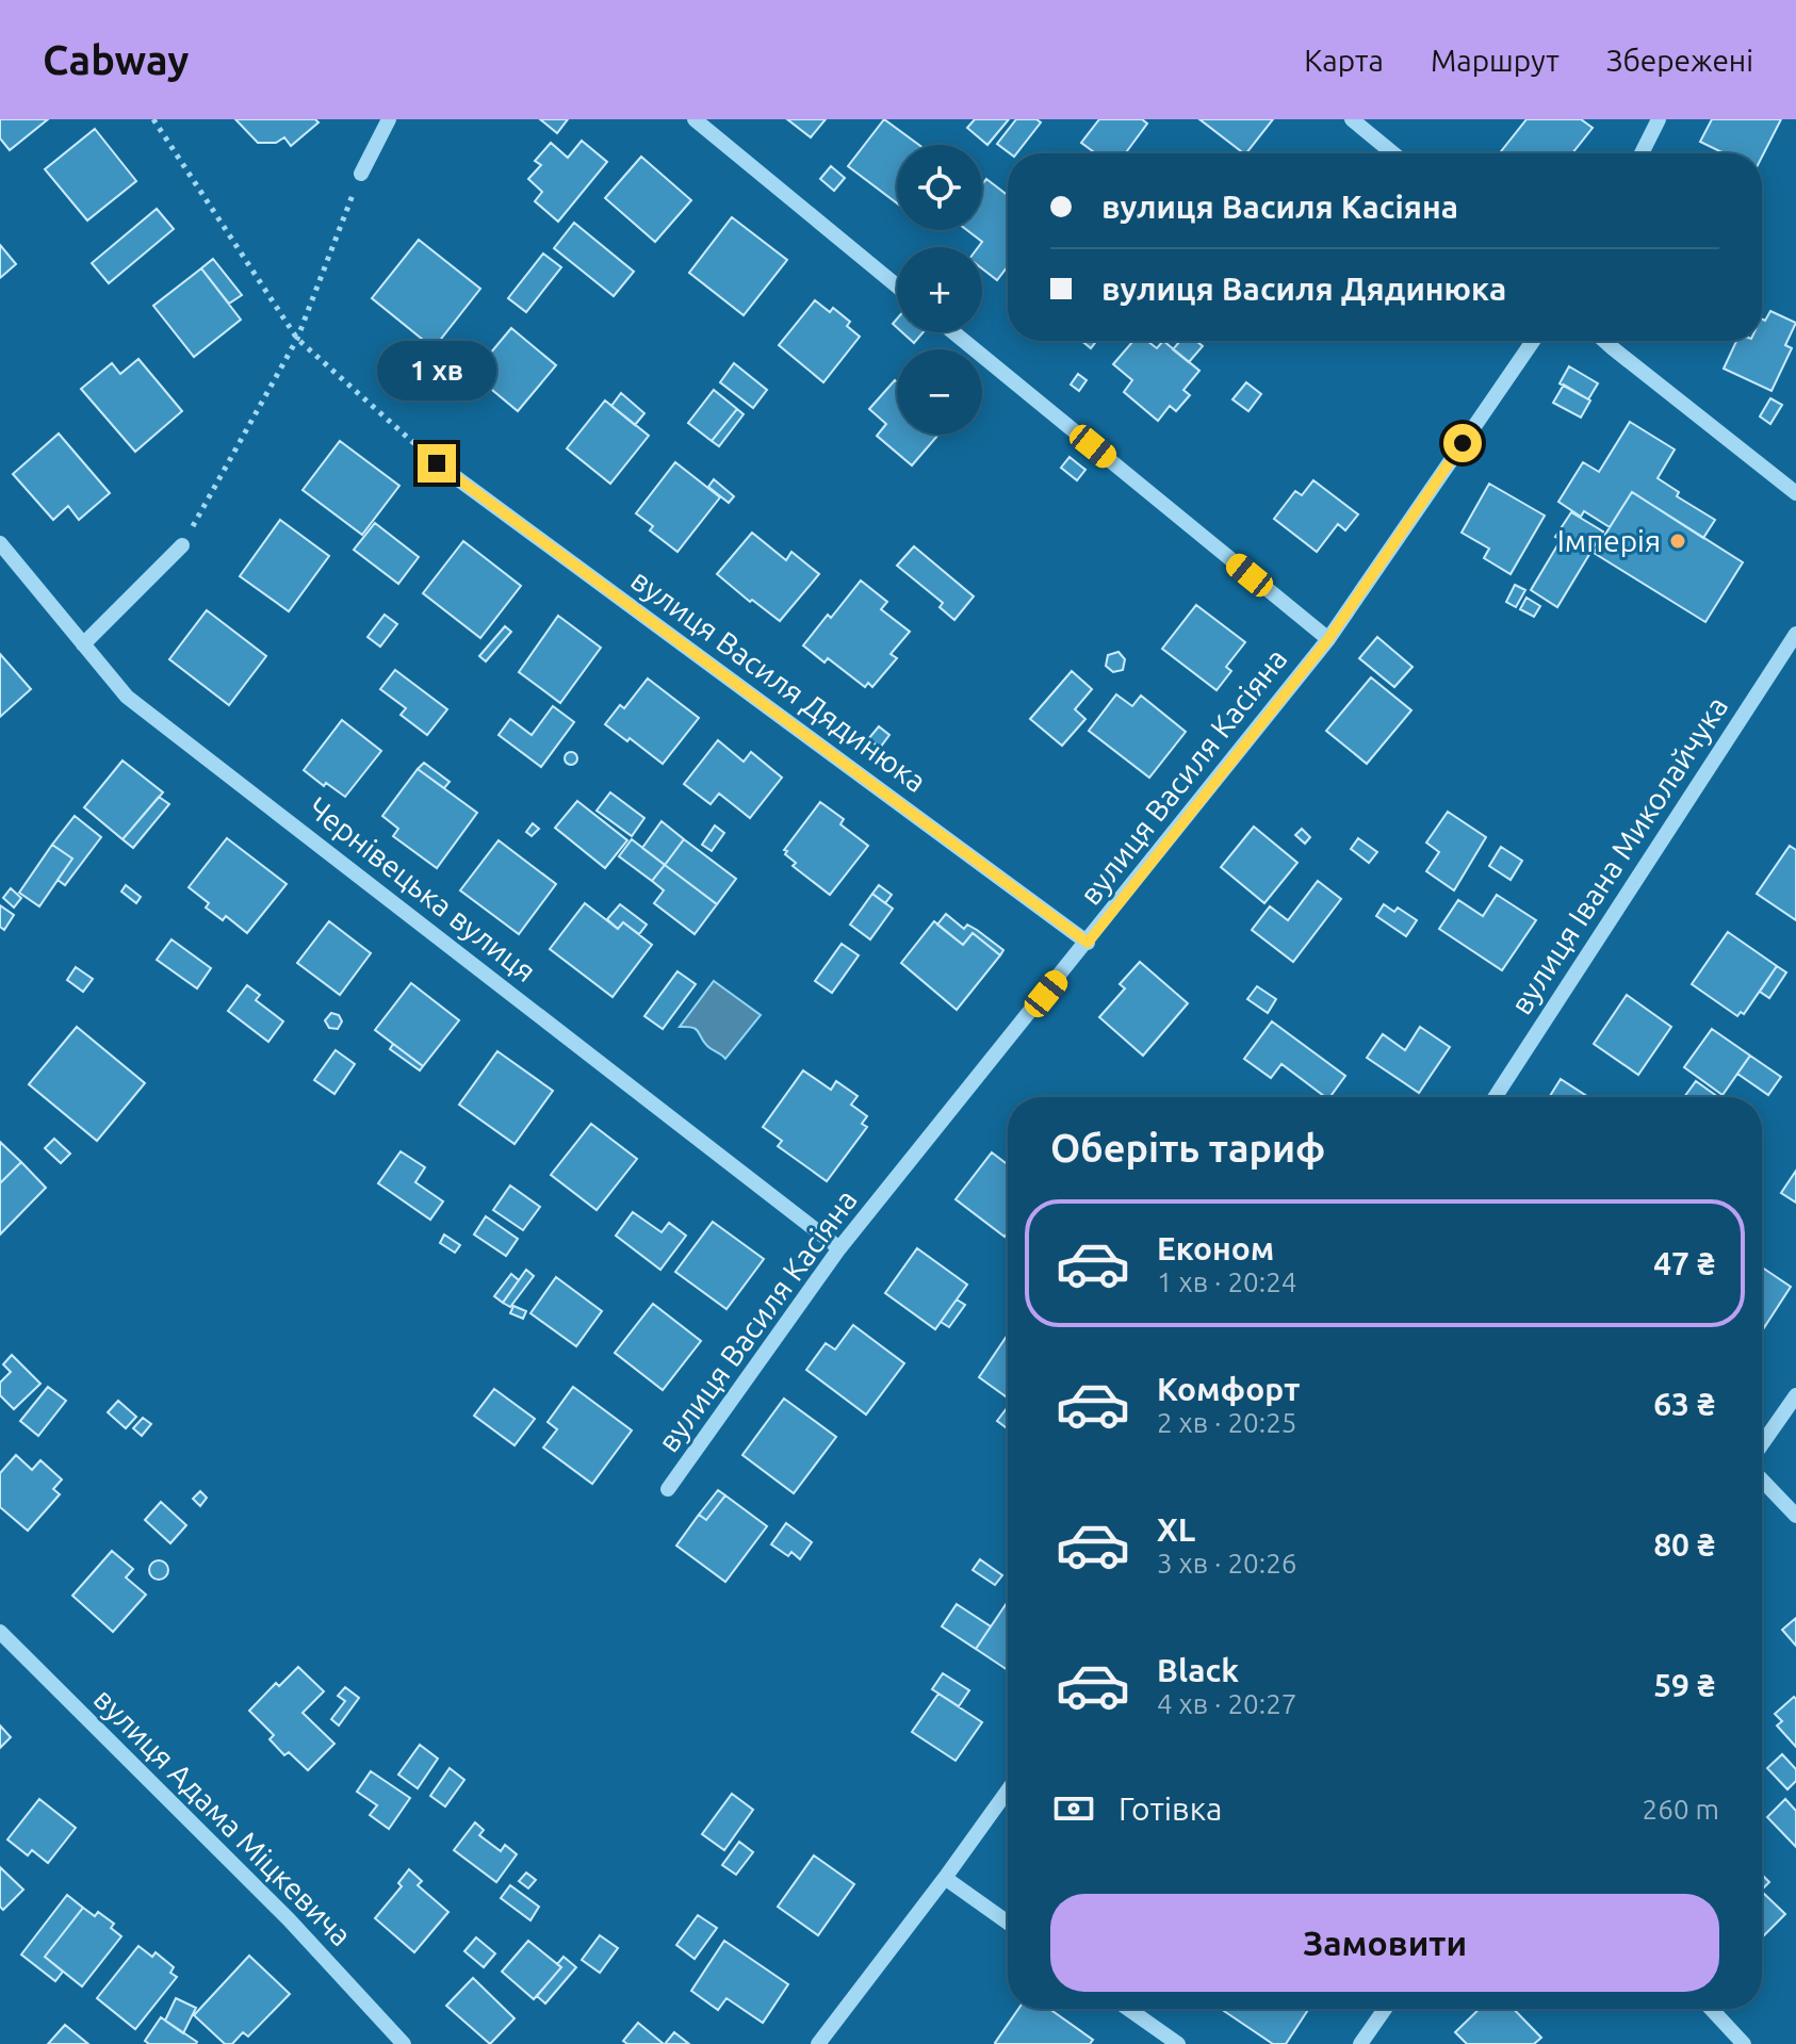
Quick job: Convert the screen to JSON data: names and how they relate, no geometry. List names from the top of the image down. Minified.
{"streets":{"street":["вулиця Василя Дядинюка","вулиця Василя Касіяна","вулиця Івана Миколайчука","Чернівецька вулиця","вулиця Адама Міцкевича"]},"crossings":[["вулиця Василя Дядинюка","вулиця Василя Касіяна"],["вулиця Василя Касіяна","Чернівецька вулиця"]],"places":["Імперія"],"page":{"header":"Cabway","nav":["Карта","Маршрут","Збережені"],"map_buttons":["+","−"],"banner":["вулиця Василя Касіяна","вулиця Василя Дядинюка"],"bubble":"1 хв","heading":"Оберіть тариф","list":[{"name":"Економ","note":"1 хв · 20:24","value":"47 ₴"},{"name":"Комфорт","note":"2 хв · 20:25","value":"63 ₴"},{"name":"XL","note":"3 хв · 20:26","value":"80 ₴"},{"name":"Black","note":"4 хв · 20:27","value":"59 ₴"}],"pay":["Готівка","260 m"],"buttons":"Замовити"}}
